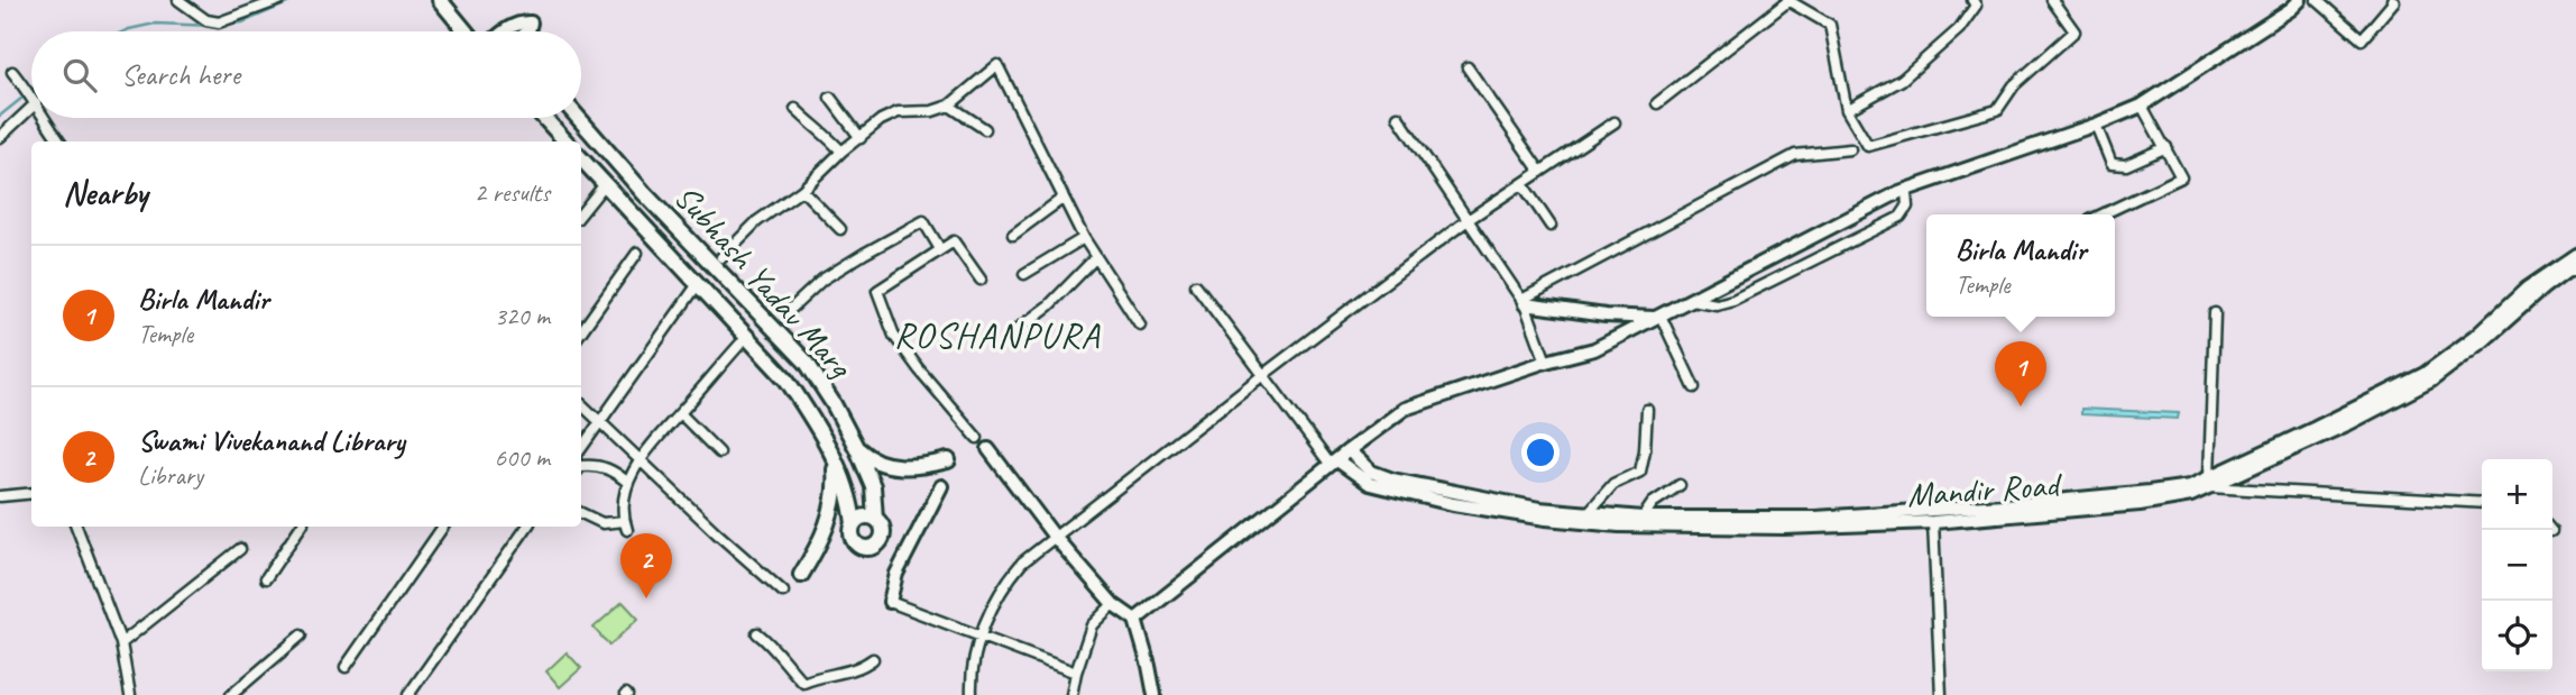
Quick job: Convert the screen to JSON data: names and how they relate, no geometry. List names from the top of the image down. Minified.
{"streets":{"main road":["Subhash Yadav Marg"],"street":["Mandir Road"]},"districts":["ROSHANPURA"],"page":{"search":"Search here","heading":["Nearby","2 results"],"popup":["Birla Mandir","Temple"],"list":[{"mark":"1","name":"Birla Mandir","note":"Temple","value":"320 m"},{"mark":"2","name":"Swami Vivekanand Library","note":"Library","value":"600 m"}],"pins":["1","2"],"map_buttons":["+","−"]}}
